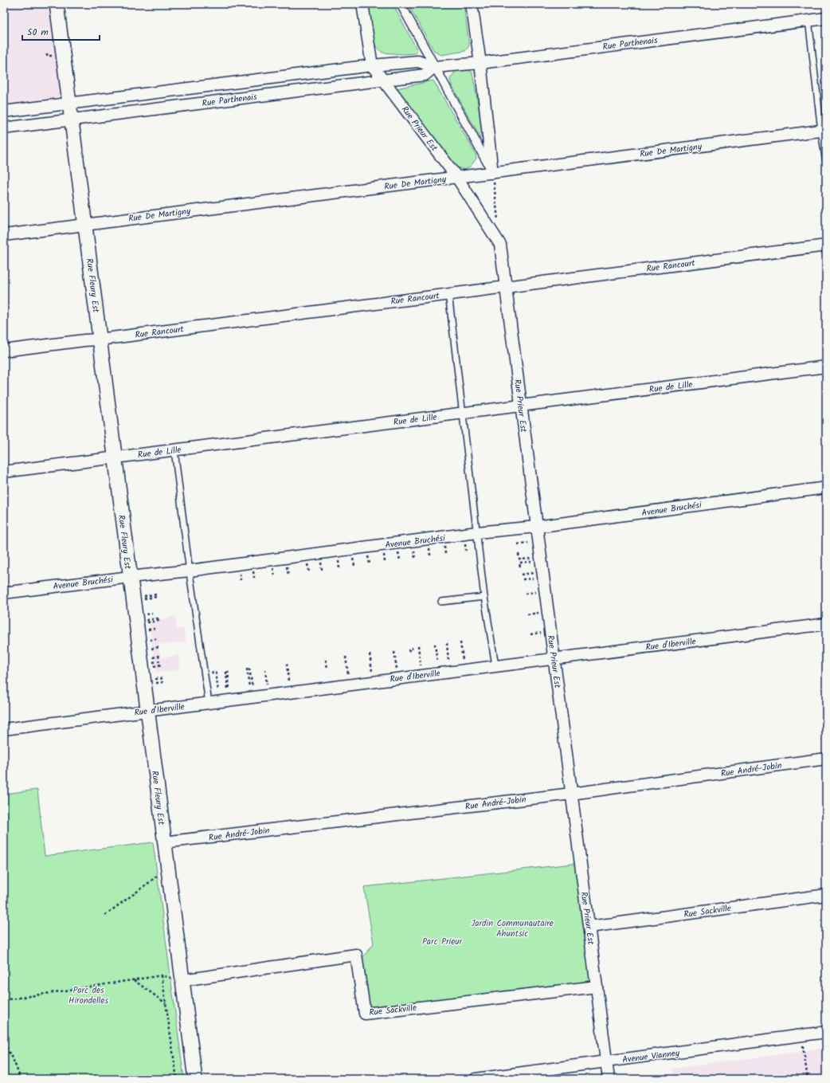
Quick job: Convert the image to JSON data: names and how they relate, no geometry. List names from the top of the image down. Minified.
{"streets":{"street":["Rue Parthenais","Rue Prieur Est","Rue De Martigny","Rue Rancourt","Rue Fleury Est","Rue de Lille","Avenue Bruchési","Rue d'Iberville","Rue André-Jobin","Rue Sackville","Avenue Vianney"]},"crossings":[["Rue Parthenais","Rue Prieur Est"],["Rue Parthenais","Rue Fleury Est"],["Rue Prieur Est","Rue De Martigny"],["Rue Prieur Est","Rue Rancourt"],["Rue Prieur Est","Rue de Lille"],["Rue Prieur Est","Avenue Bruchési"],["Rue Prieur Est","Rue d'Iberville"],["Rue Prieur Est","Rue André-Jobin"],["Rue Prieur Est","Rue Sackville"],["Rue Prieur Est","Avenue Vianney"],["Rue De Martigny","Rue Fleury Est"],["Rue Rancourt","Rue Fleury Est"],["Rue Fleury Est","Rue de Lille"],["Rue Fleury Est","Avenue Bruchési"],["Rue Fleury Est","Rue d'Iberville"],["Rue Fleury Est","Rue André-Jobin"],["Rue Fleury Est","Rue Sackville"]],"parks":["Jardin Communautaire Ahuntsic","Parc Prieur","Parc des Hirondelles"],"scale_bar":"50 m"}
